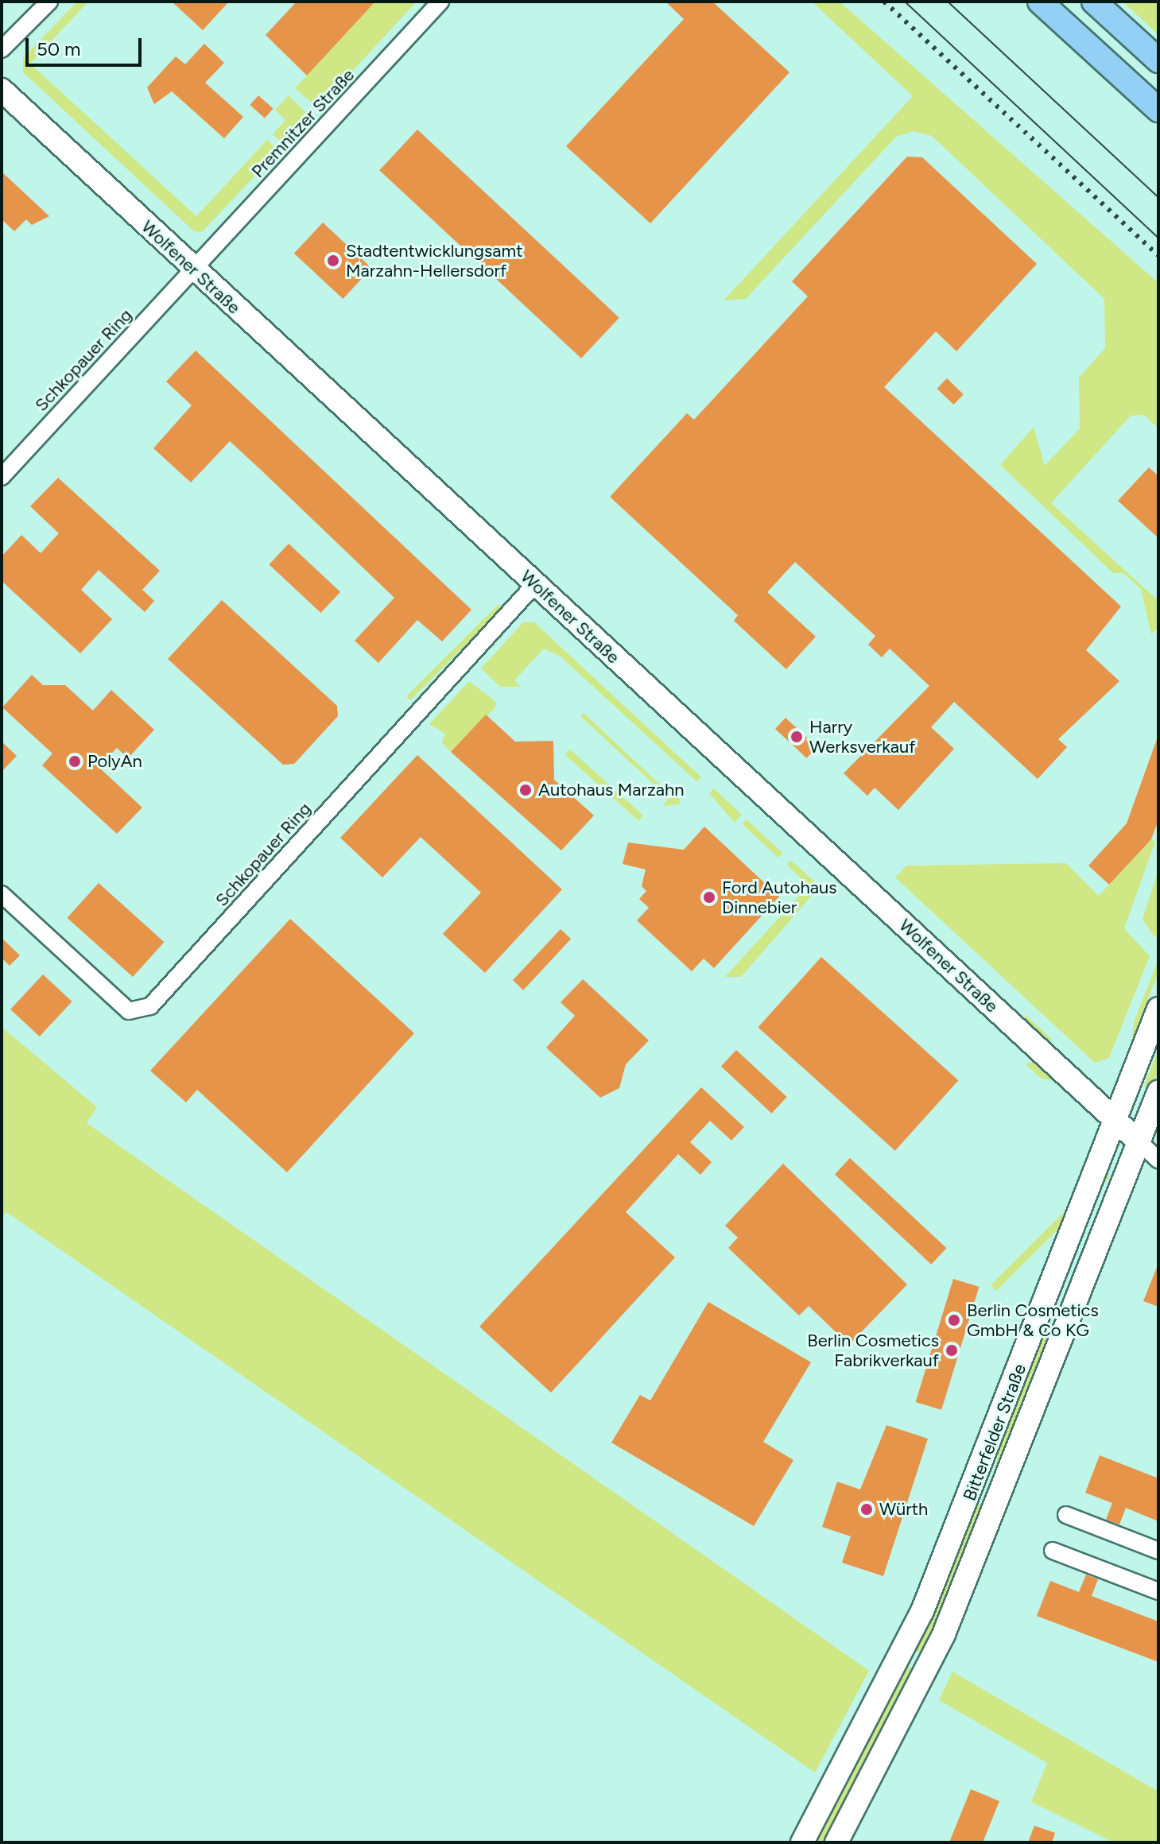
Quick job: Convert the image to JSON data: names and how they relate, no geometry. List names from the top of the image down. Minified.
{"streets":{"main road":["Wolfener Straße","Bitterfelder Straße"],"street":["Premnitzer Straße","Schkopauer Ring"]},"crossings":[["Premnitzer Straße","Wolfener Straße"],["Premnitzer Straße","Schkopauer Ring"],["Wolfener Straße","Schkopauer Ring"],["Wolfener Straße","Bitterfelder Straße"]],"places":["Stadtentwicklungsamt Marzahn-Hellersdorf","Harry Werksverkauf","PolyAn","Autohaus Marzahn","Ford Autohaus Dinnebier","Berlin Cosmetics GmbH & Co KG","Berlin Cosmetics Fabrikverkauf","Würth"],"scale_bar":"50 m"}
